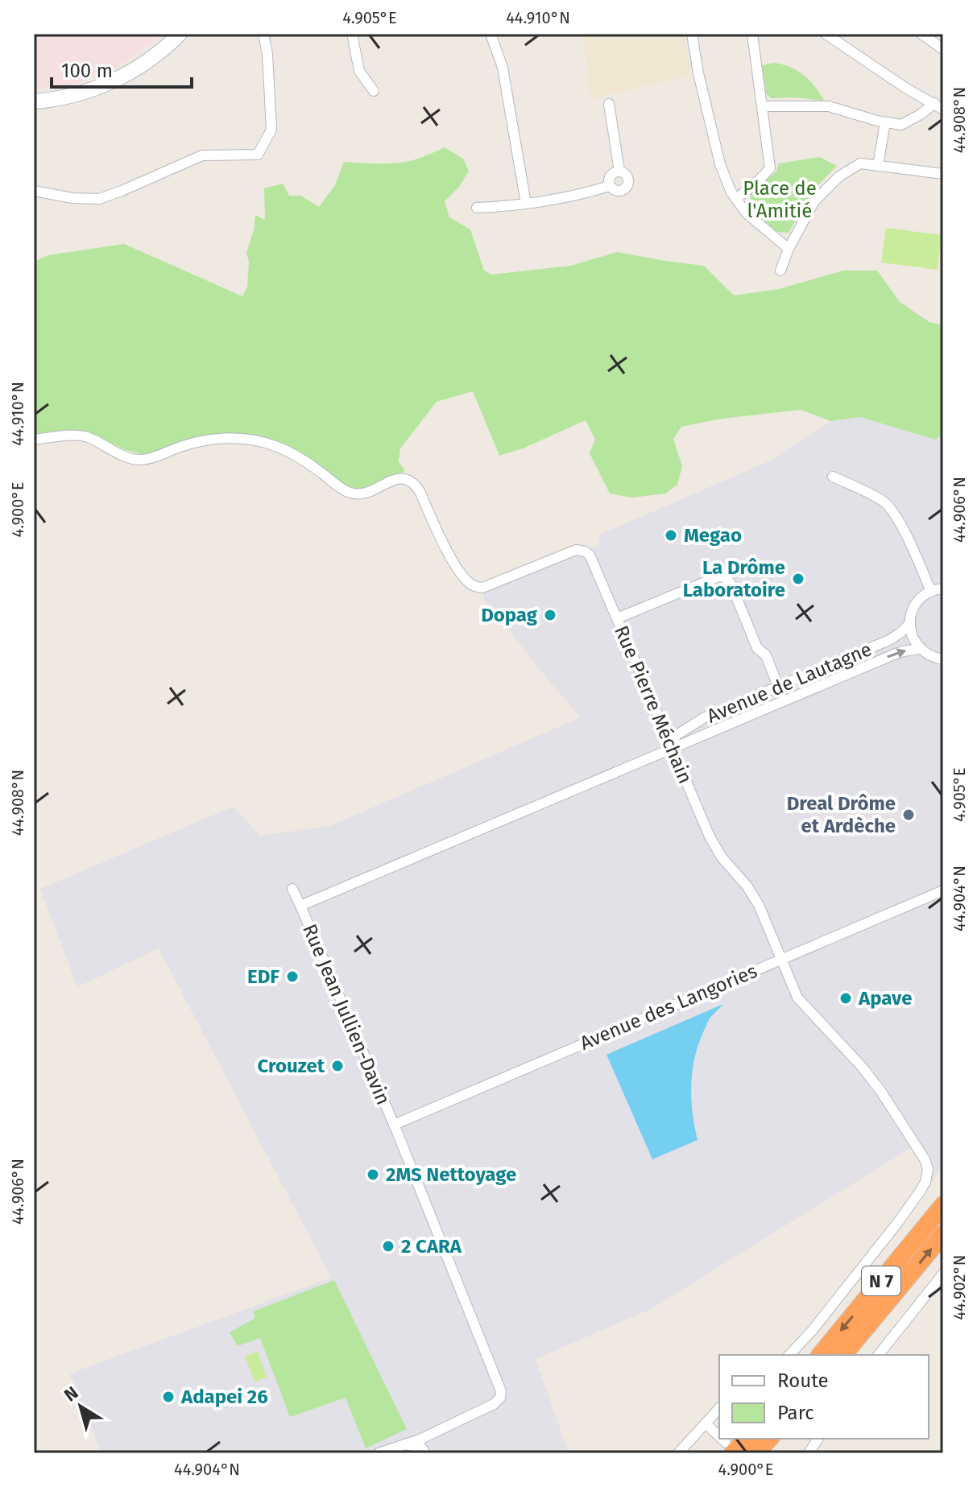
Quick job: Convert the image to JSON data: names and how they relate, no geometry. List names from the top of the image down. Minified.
{"streets":{"highway":["N 7"],"street":["Avenue de Lautagne","Rue Pierre Méchain","Avenue des Langories","Rue Jean Jullien-Davin"]},"crossings":[["Avenue de Lautagne","Rue Pierre Méchain"],["Avenue de Lautagne","Rue Jean Jullien-Davin"],["Rue Pierre Méchain","Avenue des Langories"],["Rue Pierre Méchain","Rue Jean Jullien-Davin"],["Avenue des Langories","Rue Jean Jullien-Davin"]],"parks":["Place de l'Amitié"],"places":["Megao","La Drôme Laboratoire","Dopag","Dreal Drôme et Ardèche","EDF","Apave","Crouzet","2MS Nettoyage","2 CARA","Adapei 26"],"legend":["Route","Parc"],"scale_bar":"100 m","north":"top left","coordinates":["4.905°E","44.910°N","44.908°N","44.906°N","4.900°E","44.904°N","44.902°N"]}
